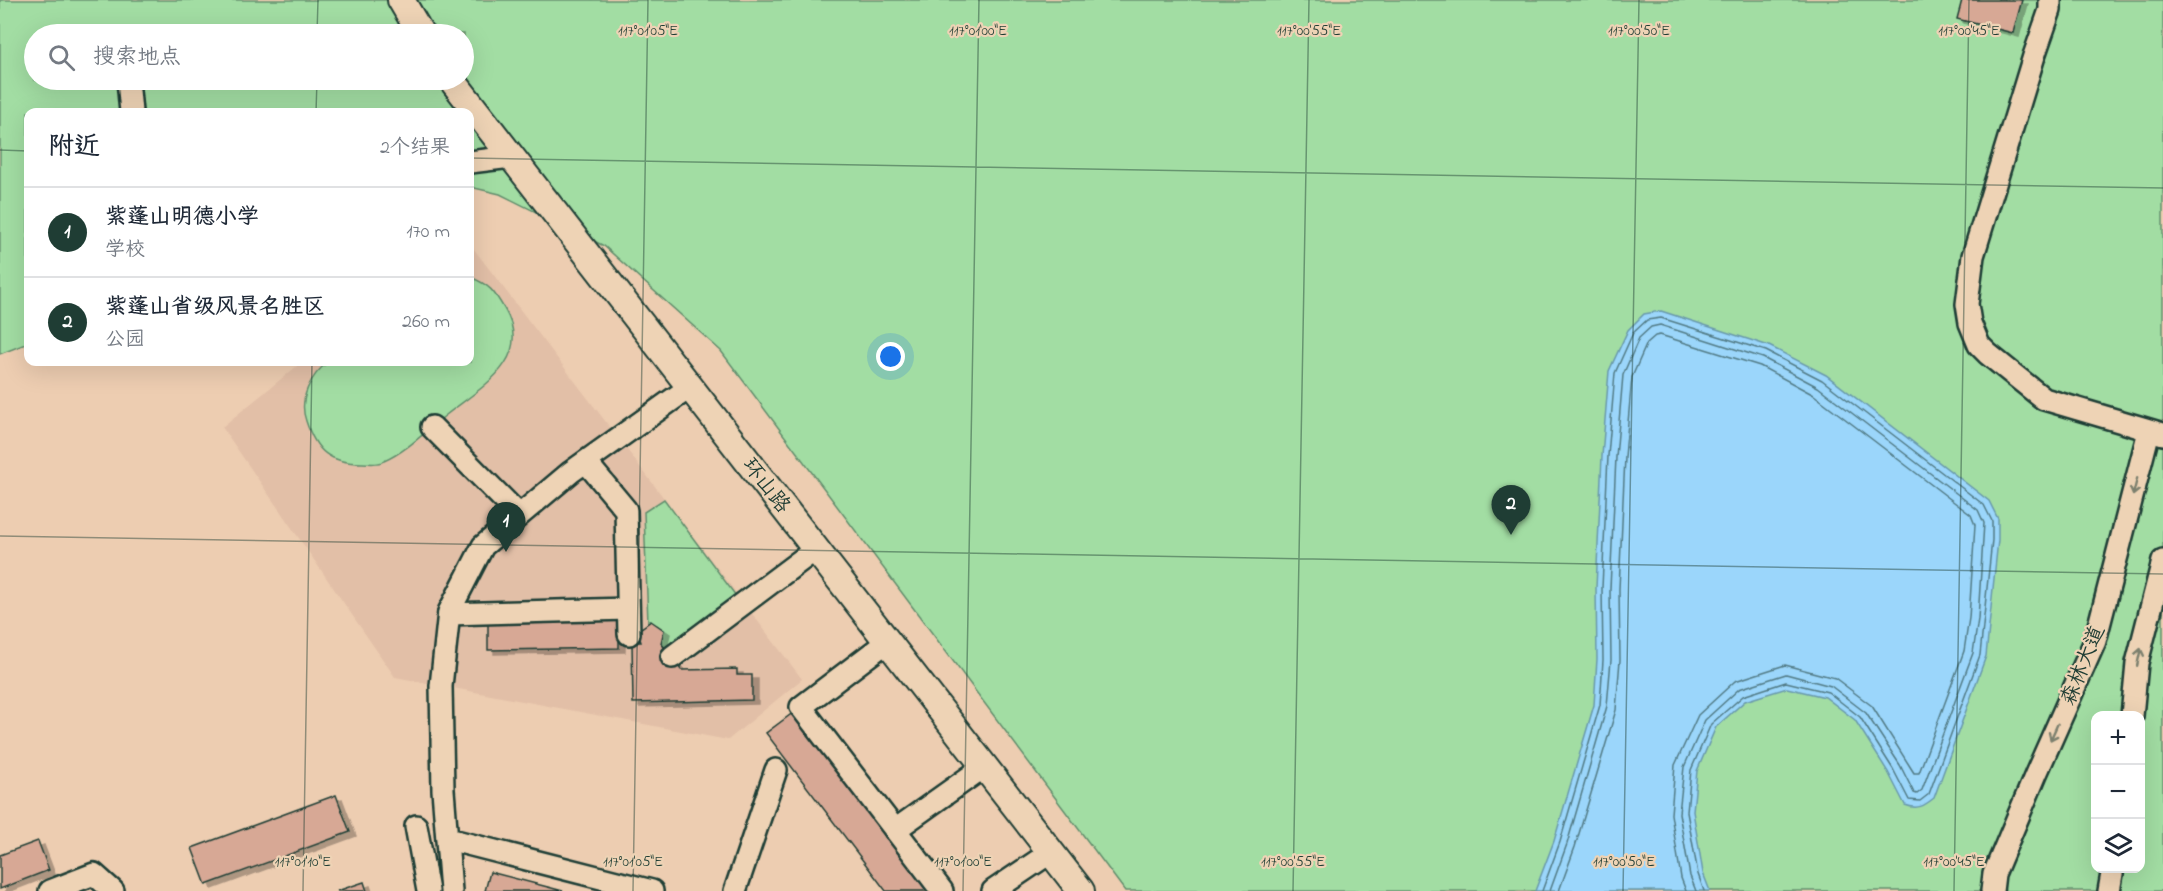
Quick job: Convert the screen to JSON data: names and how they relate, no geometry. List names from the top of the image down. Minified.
{"streets":{"main road":["环山路"],"street":["森林大道"]},"page":{"search":"搜索地点","heading":["附近","2个结果"],"list":[{"mark":"1","name":"紫蓬山明德小学","note":"学校","value":"170 m"},{"mark":"2","name":"紫蓬山省级风景名胜区","note":"公园","value":"260 m"}],"pins":["2","1"],"map_buttons":["+","−"]},"coordinates":["117°01'05\"E","117°01'00\"E","117°00'55\"E","117°00'50\"E","117°00'45\"E","117°01'10\"E"]}
